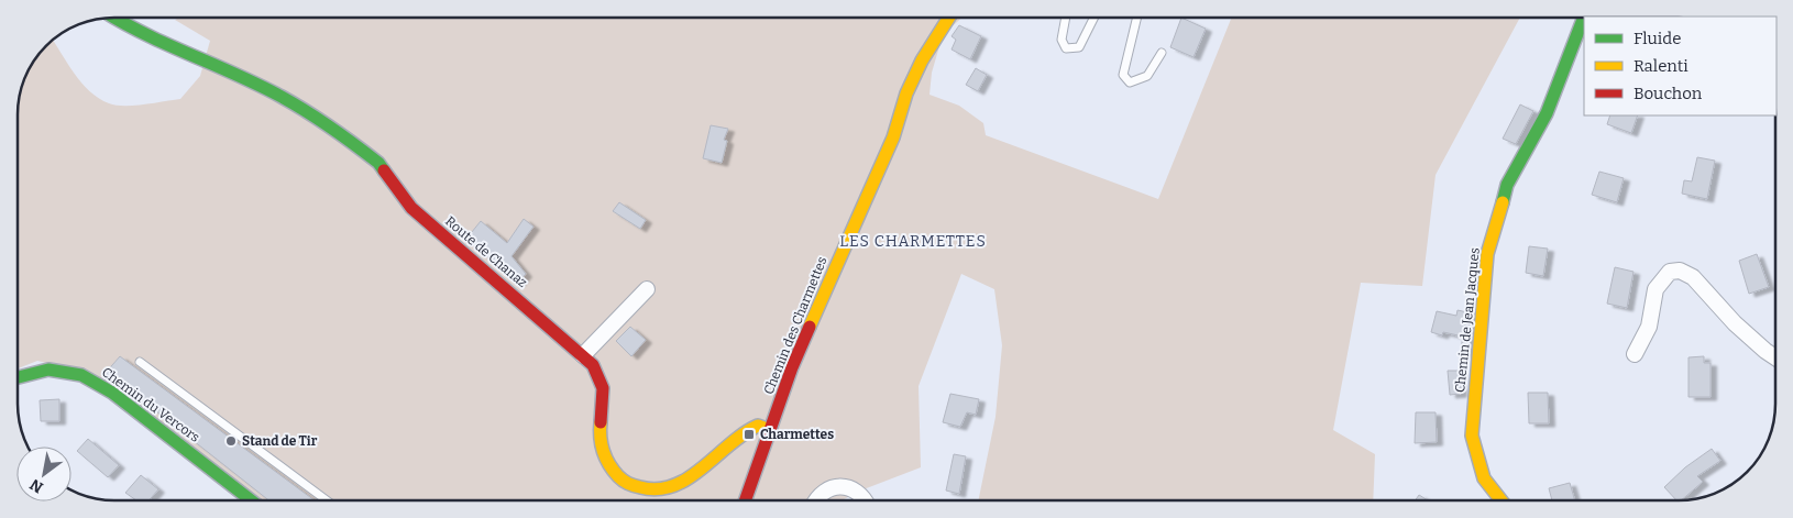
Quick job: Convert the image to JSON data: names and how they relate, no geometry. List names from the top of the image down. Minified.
{"streets":{"street":["Route de Chanaz","Chemin de Jean Jacques","Chemin des Charmettes","Chemin du Vercors"]},"crossings":[["Route de Chanaz","Chemin des Charmettes"]],"districts":["LES CHARMETTES"],"places":{"transit":["Charmettes"],"other":["Stand de Tir"]},"legend":["Fluide","Ralenti","Bouchon"],"north":"bottom left"}
